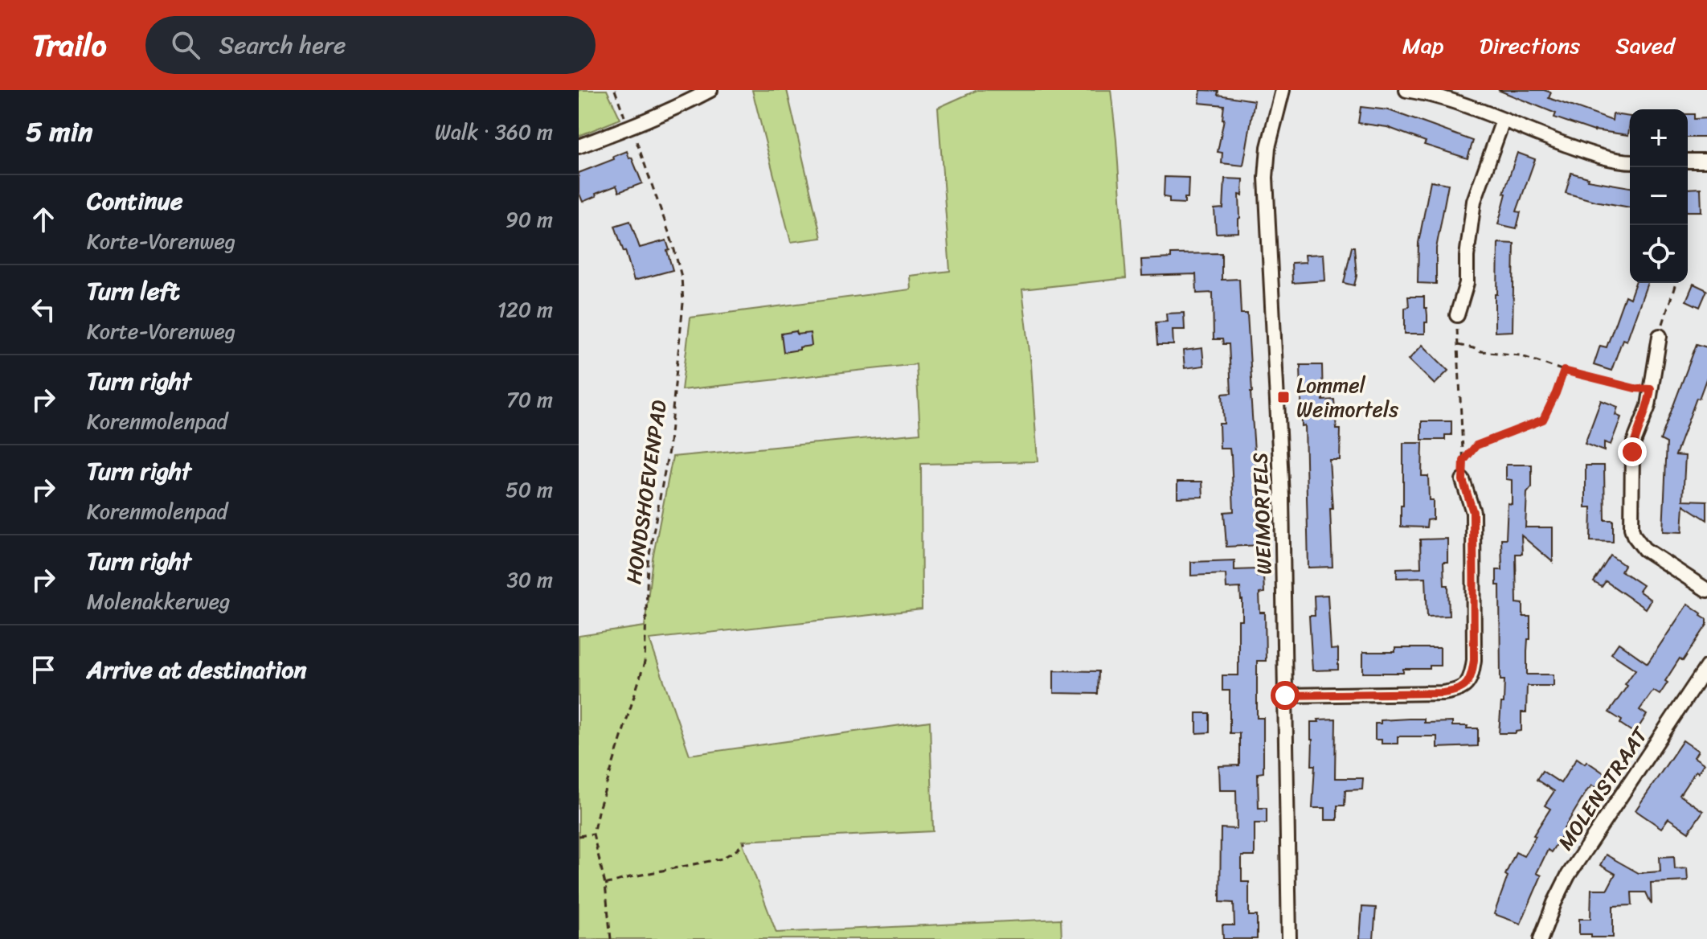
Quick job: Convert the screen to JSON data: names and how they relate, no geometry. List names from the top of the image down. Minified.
{"streets":{"street":["WEIMORTELS","MOLENSTRAAT"],"path":["HONDSHOEVENPAD"]},"places":{"transit":["Lommel Weimortels"]},"page":{"header":"Trailo","search":"Search here","nav":["Map","Directions","Saved"],"heading":["5 min","Walk · 360 m"],"map_buttons":["+","−"],"list":[["Continue","Korte-Vorenweg","90 m"],["Turn left","Korte-Vorenweg","120 m"],["Turn right","Korenmolenpad","70 m"],["Turn right","Korenmolenpad","50 m"],["Turn right","Molenakkerweg","30 m"],"Arrive at destination"]}}
